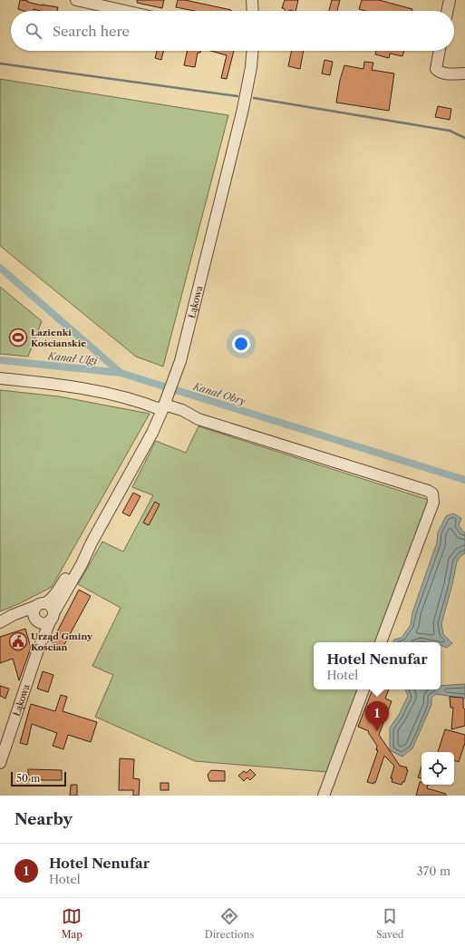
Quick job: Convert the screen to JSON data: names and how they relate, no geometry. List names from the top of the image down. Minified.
{"streets":{"street":["Łąkowa"]},"water":["Kanał Ulgi","Kanał Obry"],"places":{"sports":["Łazienki Kościanskie"],"public building":["Urząd Gminy Kościan"]},"scale_bar":"50 m","page":{"search":"Search here","popup":["Hotel Nenufar","Hotel"],"pins":"1","scale":"50 m","heading":"Nearby","list":[{"mark":"1","name":"Hotel Nenufar","note":"Hotel","value":"370 m"}],"nav":["Map","Directions","Saved"]}}
